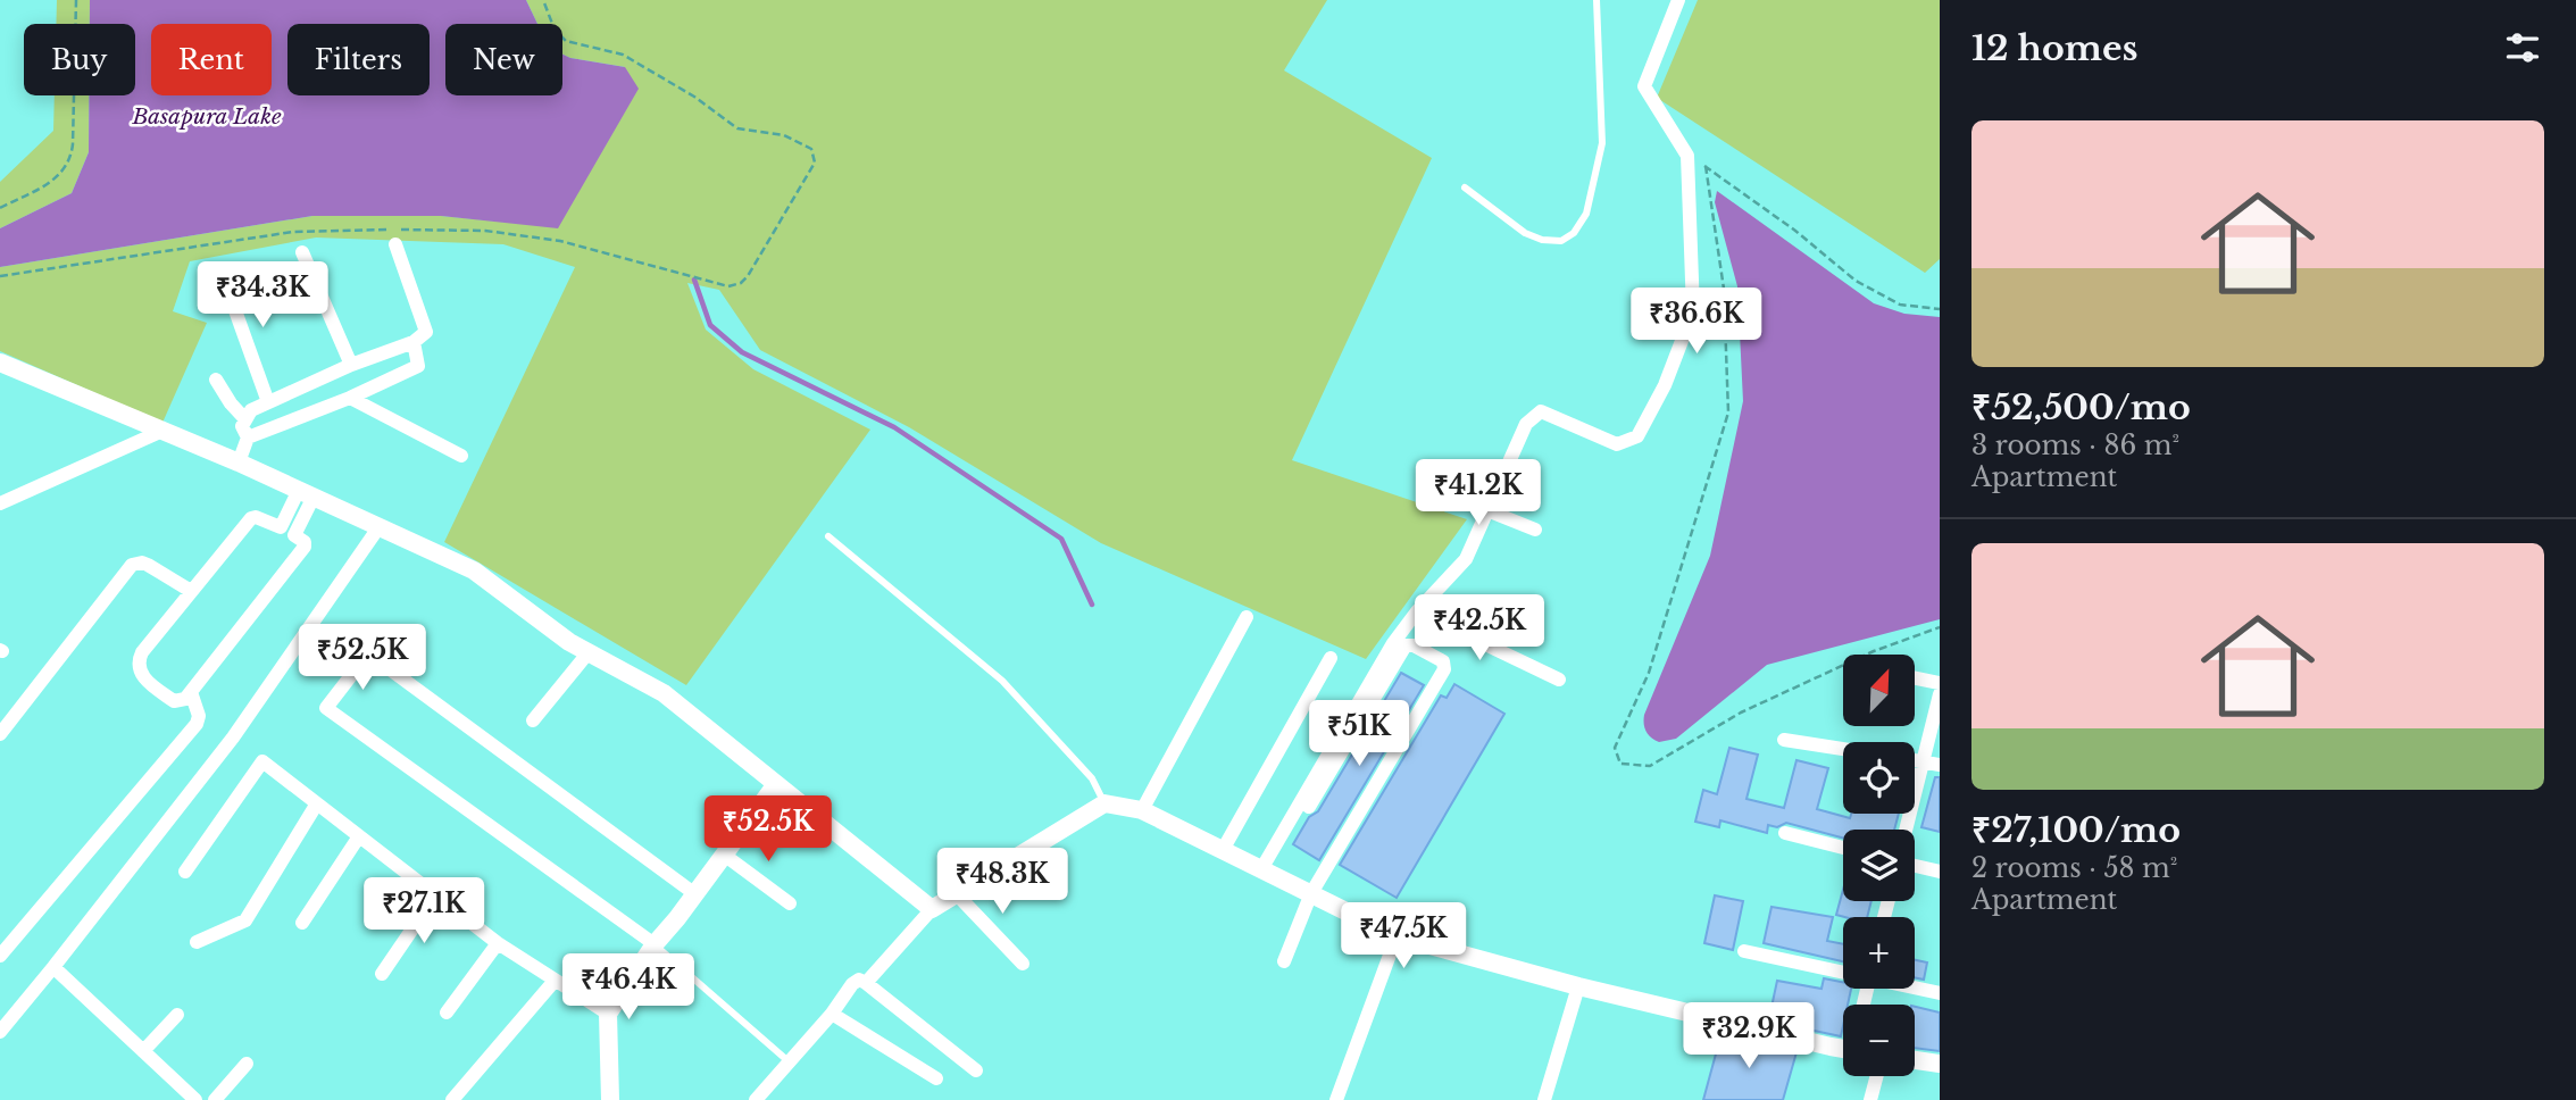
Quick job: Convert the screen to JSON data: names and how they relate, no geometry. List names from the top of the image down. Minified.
{"water":["Basapura Lake"],"north":"top right","page":{"heading":"12 homes","chip":["Buy","Rent","Filters","New"],"list":[{"name":"₹52,500/mo","note":"3 rooms · 86 m² · Apartment"},{"name":"₹27,100/mo","note":"2 rooms · 58 m² · Apartment"}],"price":["₹34.3K","₹36.6K","₹41.2K","₹42.5K","₹52.5K","₹51K","₹52.5K","₹48.3K","₹27.1K","₹47.5K","₹46.4K","₹32.9K"],"map_buttons":["+","−"]}}
